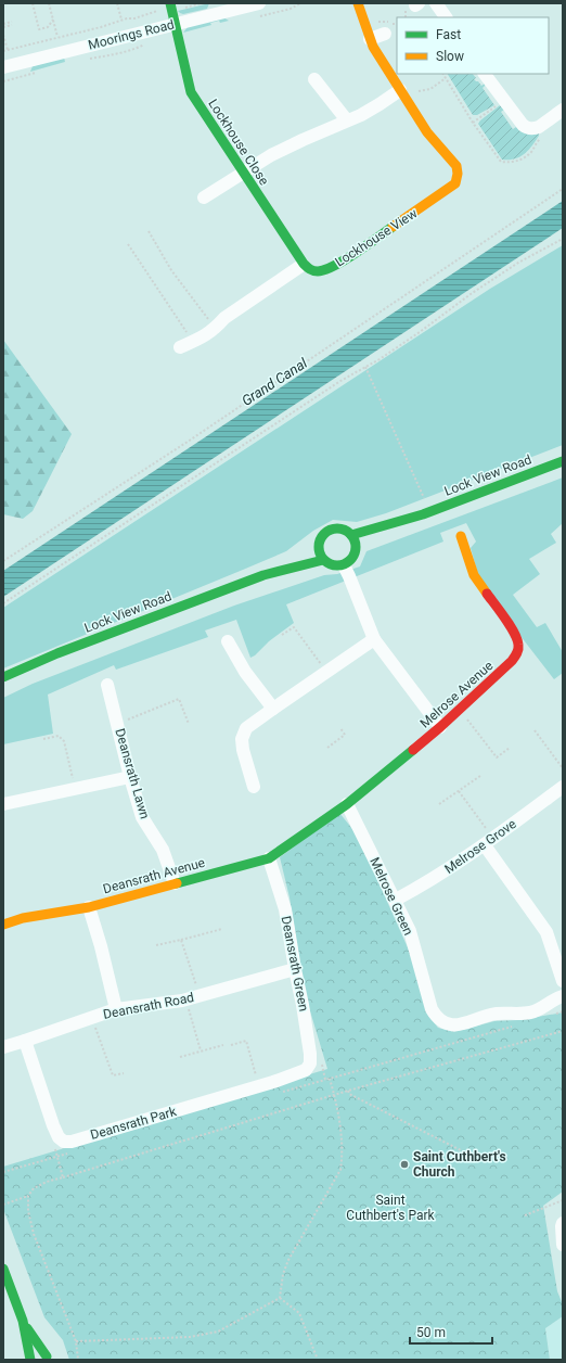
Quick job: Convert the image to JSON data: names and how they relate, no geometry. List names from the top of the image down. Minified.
{"streets":{"street":["Moorings Road","Lockhouse Close","Lockhouse View","Lock View Road","Melrose Avenue","Deansrath Lawn","Melrose Grove","Deansrath Avenue","Melrose Green","Deansrath Green","Deansrath Road","Deansrath Park"]},"crossings":[["Moorings Road","Lockhouse Close"],["Lockhouse Close","Lockhouse View"],["Melrose Avenue","Deansrath Avenue"],["Melrose Avenue","Melrose Green"],["Deansrath Lawn","Deansrath Avenue"],["Melrose Grove","Melrose Green"],["Deansrath Avenue","Deansrath Green"],["Deansrath Green","Deansrath Road"],["Deansrath Green","Deansrath Park"],["Deansrath Road","Deansrath Park"]],"water":["Grand Canal"],"parks":["Saint Cuthbert's Park"],"places":["Saint Cuthbert's Church"],"legend":["Fast","Slow"],"scale_bar":"50 m"}
